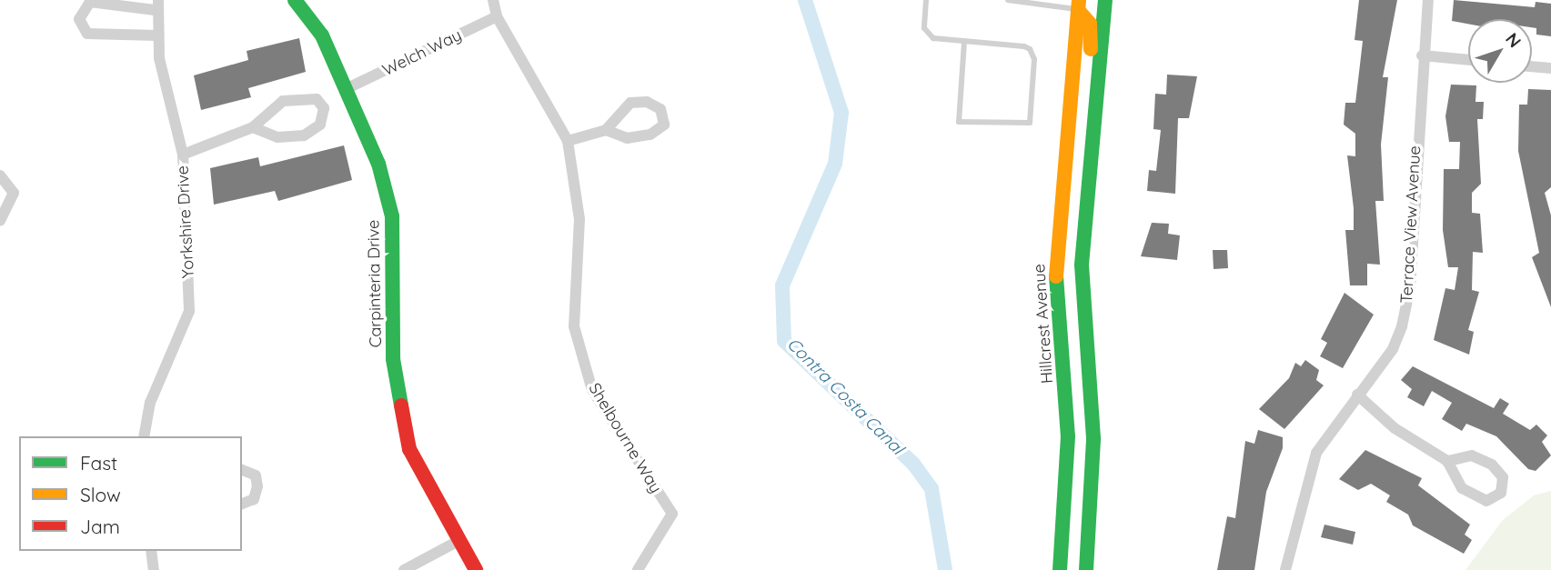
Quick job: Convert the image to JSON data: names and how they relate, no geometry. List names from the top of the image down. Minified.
{"streets":{"main road":["Carpinteria Drive","Hillcrest Avenue"],"street":["Welch Way","Yorkshire Drive","Terrace View Avenue","Shelbourne Way"]},"crossings":[["Welch Way","Carpinteria Drive"],["Welch Way","Shelbourne Way"]],"water":["Contra Costa Canal"],"legend":["Fast","Slow","Jam"],"north":"top right"}
